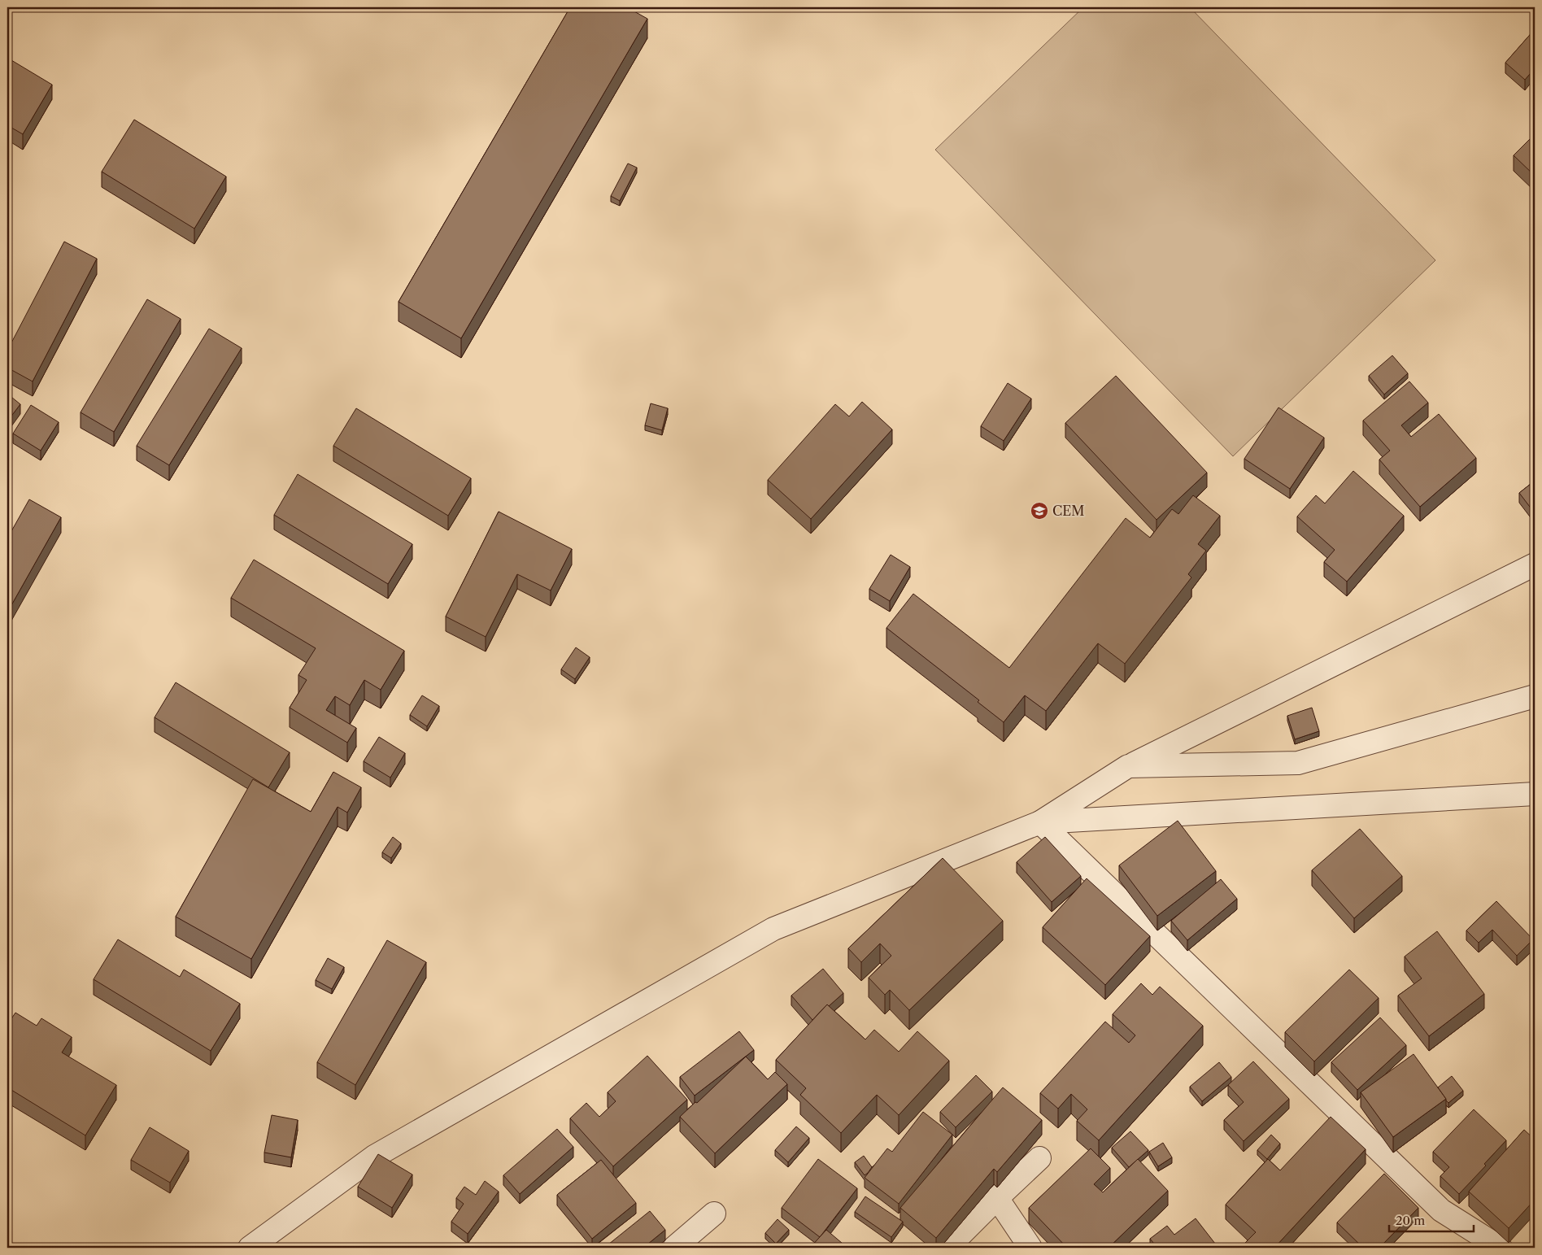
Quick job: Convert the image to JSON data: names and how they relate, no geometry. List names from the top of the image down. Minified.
{"places":{"school or university":["CEM"]},"scale_bar":"20 m"}
